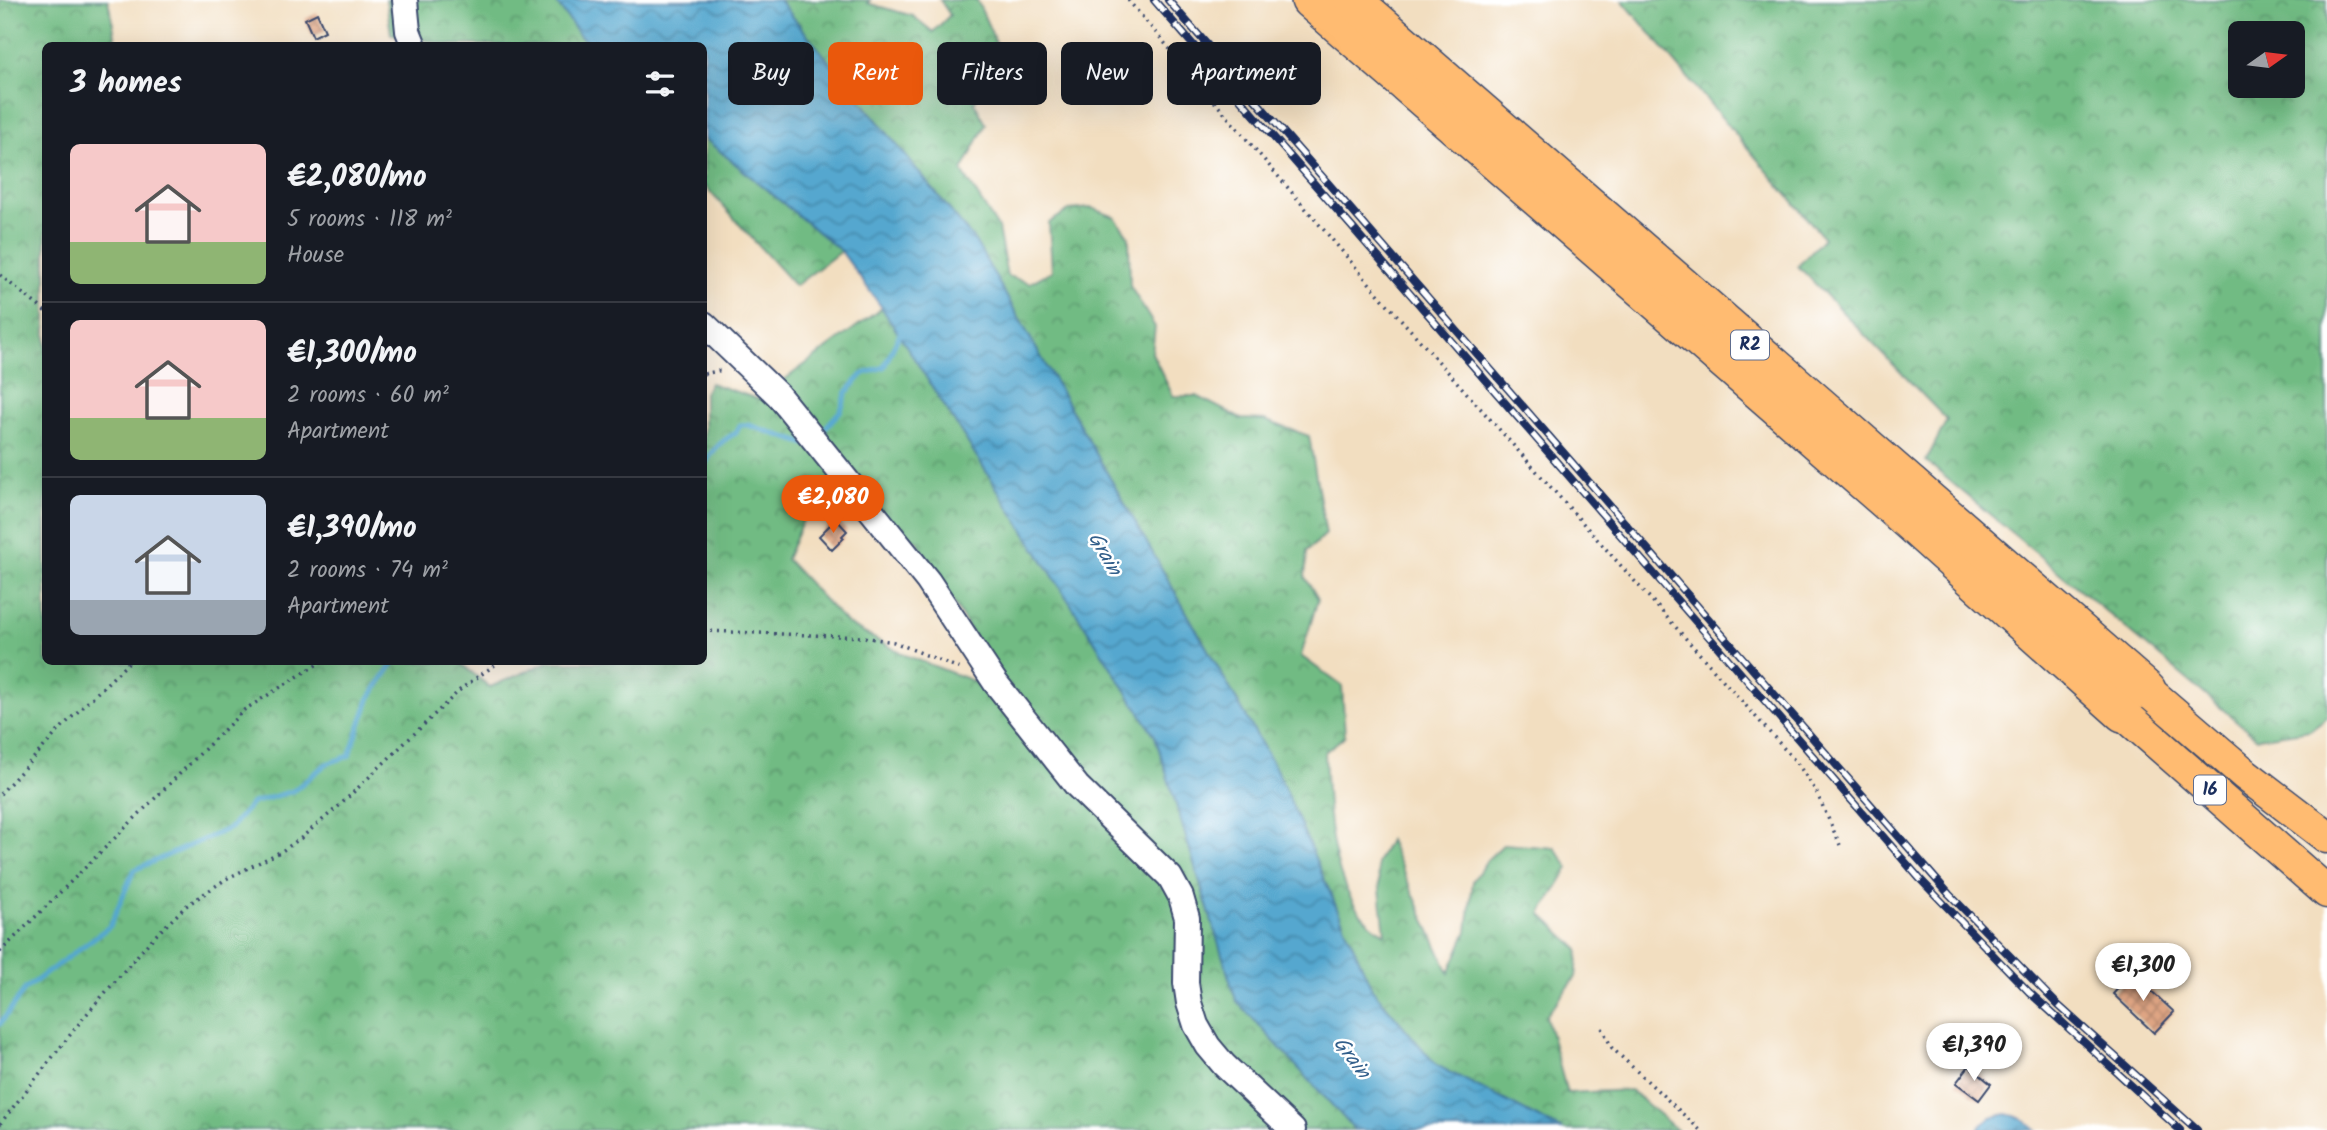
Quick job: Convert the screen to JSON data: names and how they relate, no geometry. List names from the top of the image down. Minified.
{"streets":{"highway":["R2"],"main road":["16"]},"crossings":[["R2","16"]],"water":["Grain"],"north":"right","page":{"chip":["Buy","Rent","Filters","New","Apartment"],"heading":"3 homes","list":[{"name":"€2,080/mo","note":"5 rooms · 118 m² · House"},{"name":"€1,300/mo","note":"2 rooms · 60 m² · Apartment"},{"name":"€1,390/mo","note":"2 rooms · 74 m² · Apartment"}],"price":["€2,080","€1,300","€1,390"]}}
